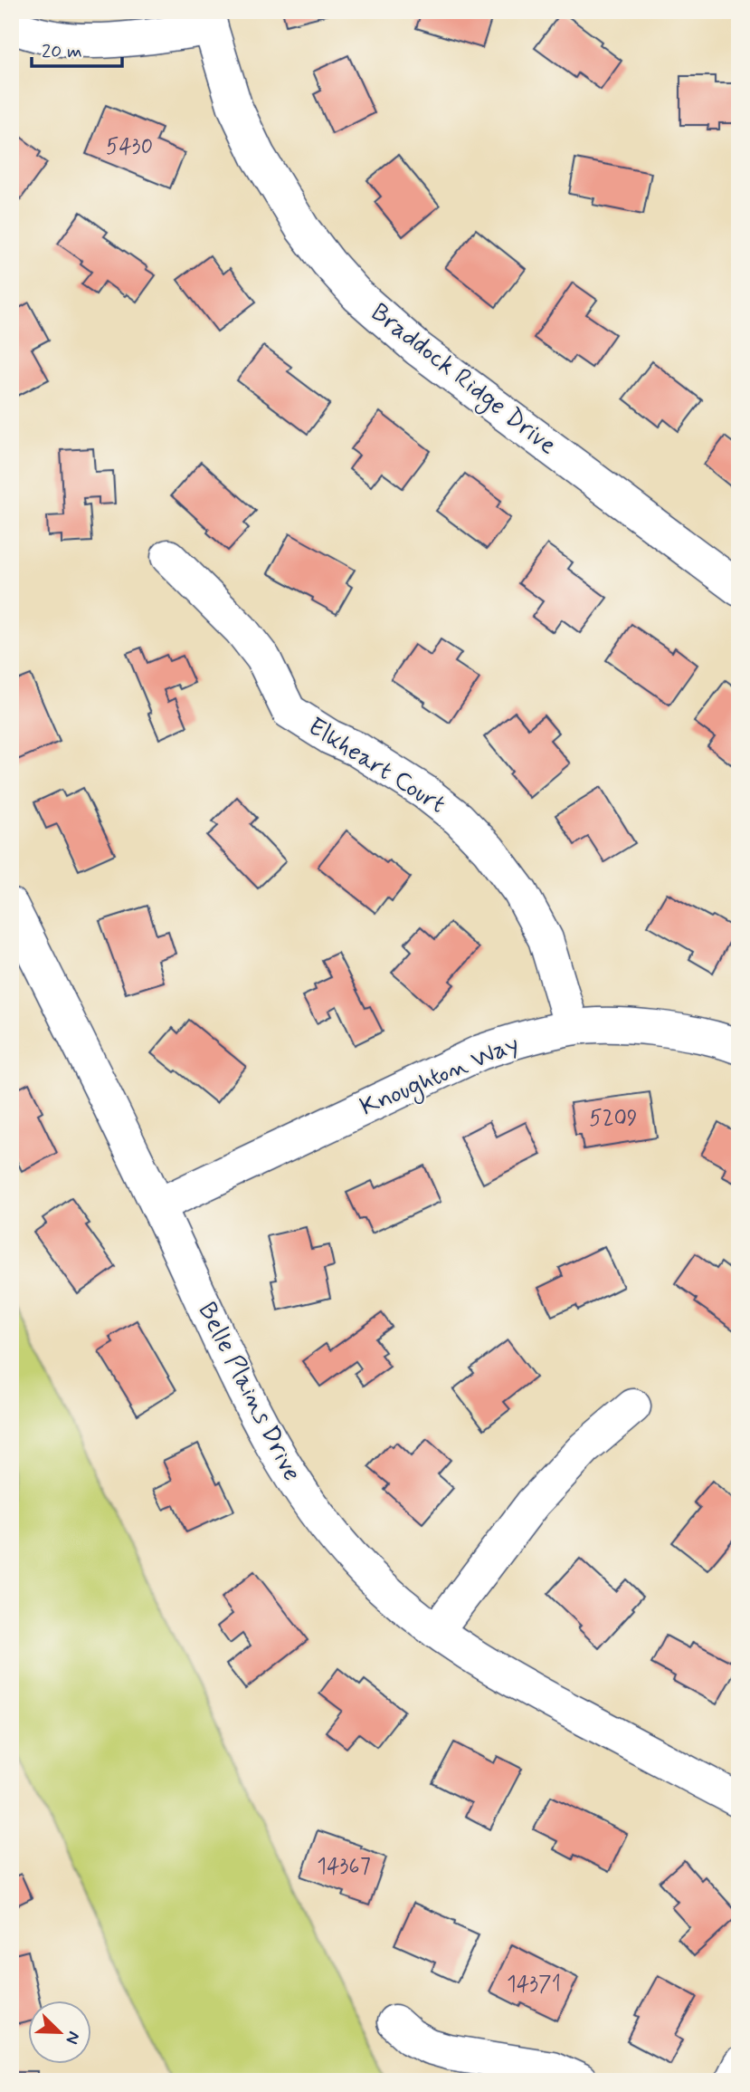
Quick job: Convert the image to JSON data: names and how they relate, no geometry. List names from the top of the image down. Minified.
{"streets":{"street":["Braddock Ridge Drive","Elkheart Court","Knoughton Way","Belle Plains Drive"]},"crossings":[["Elkheart Court","Knoughton Way"],["Knoughton Way","Belle Plains Drive"]],"house_numbers":["5430","5209","14367","14371"],"scale_bar":"20 m","north":"bottom right"}
